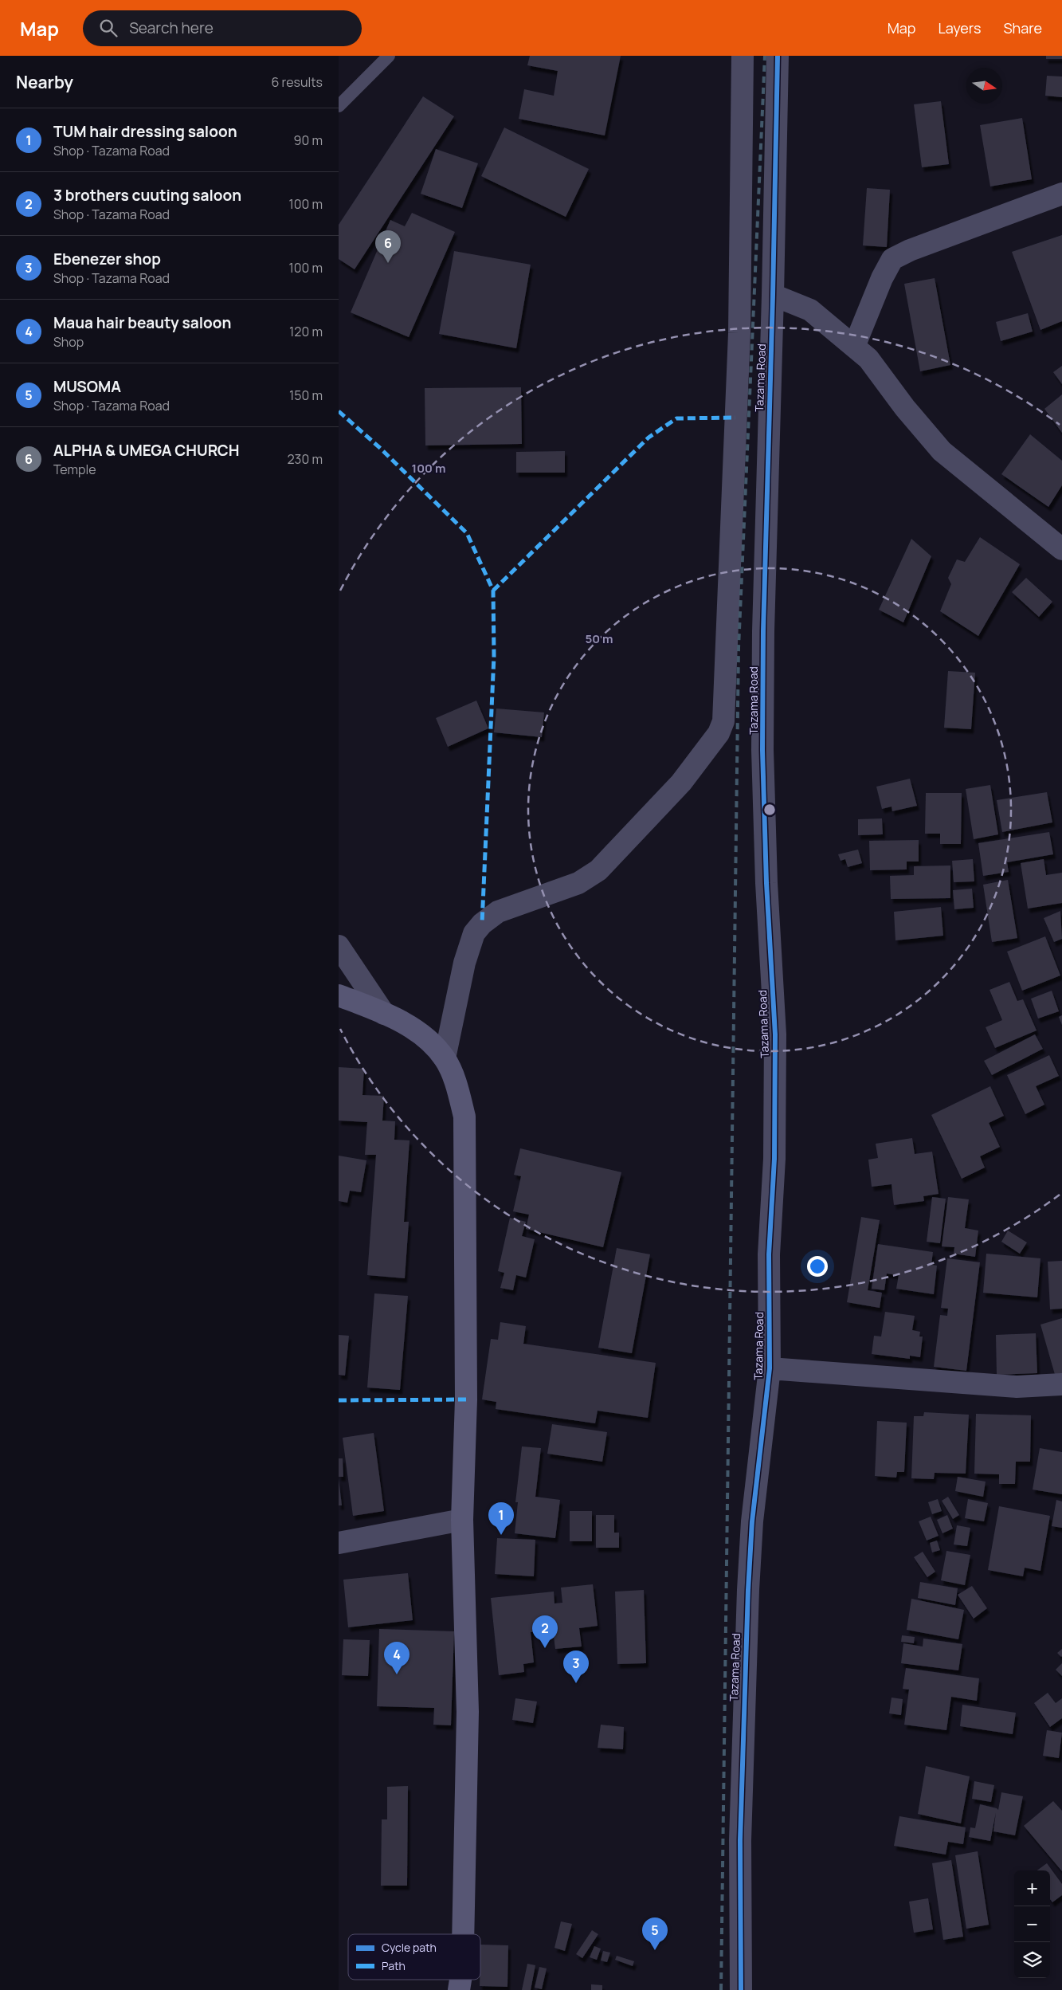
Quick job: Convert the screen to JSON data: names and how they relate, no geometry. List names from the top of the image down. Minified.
{"streets":{"street":["Tazama Road"]},"legend":["Cycle path","Path"],"north":"right","page":{"header":"Map","search":"Search here","nav":["Map","Layers","Share"],"heading":["Nearby","6 results"],"list":[{"mark":"1","name":"TUM hair dressing saloon","note":"Shop · Tazama Road","value":"90 m"},{"mark":"2","name":"3 brothers cuuting saloon","note":"Shop · Tazama Road","value":"100 m"},{"mark":"3","name":"Ebenezer shop","note":"Shop · Tazama Road","value":"100 m"},{"mark":"4","name":"Maua hair beauty saloon","note":"Shop","value":"120 m"},{"mark":"5","name":"MUSOMA","note":"Shop · Tazama Road","value":"150 m"},{"mark":"6","name":"ALPHA & UMEGA CHURCH","note":"Temple","value":"230 m"}],"pins":["6","1","2","4","3","5"],"map_buttons":["+","−"]},"rings":["100 m","50 m"]}
